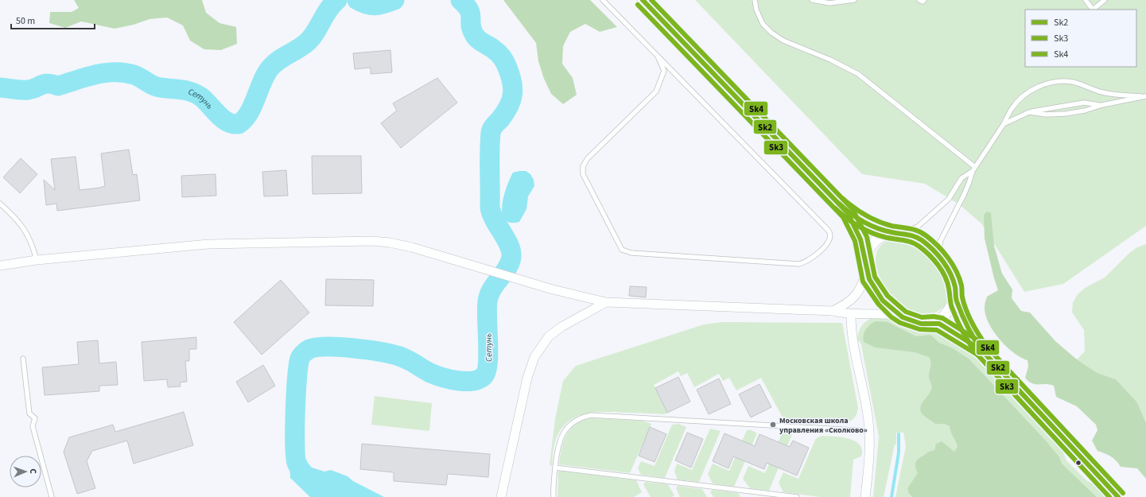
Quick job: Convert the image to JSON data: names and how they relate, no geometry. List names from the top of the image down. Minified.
{"water":["Сетунь"],"places":["Московская школа управления «Сколково»"],"lines":["transit line Sk2","transit line Sk4","transit line Sk3"],"legend":["Sk2","Sk3","Sk4"],"scale_bar":"50 m","north":"right"}
